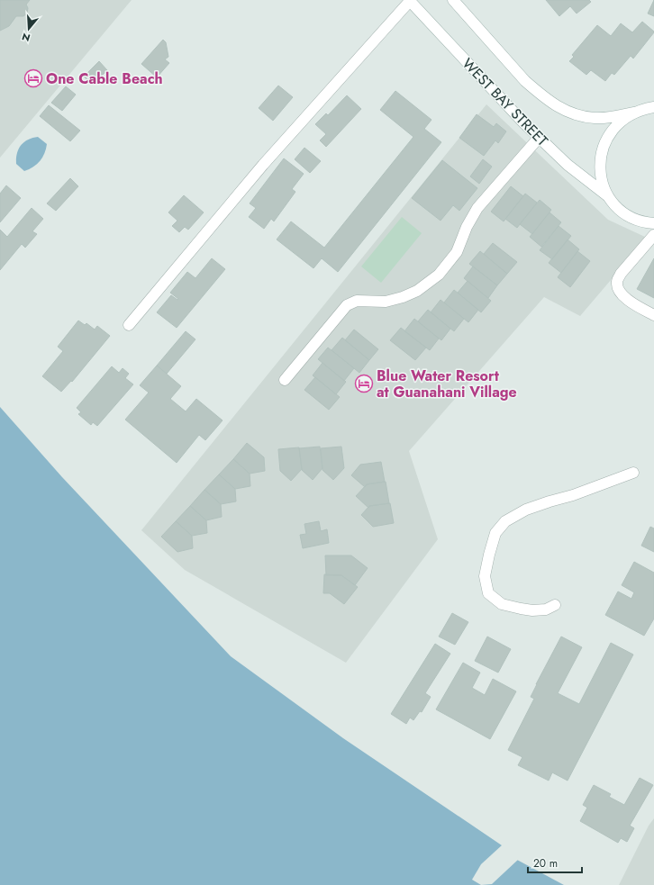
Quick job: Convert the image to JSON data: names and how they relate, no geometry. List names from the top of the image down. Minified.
{"streets":{"street":["WEST BAY STREET"]},"places":{"hotel":["One Cable Beach","Blue Water Resort at Guanahani Village"]},"scale_bar":"20 m","north":"bottom"}
